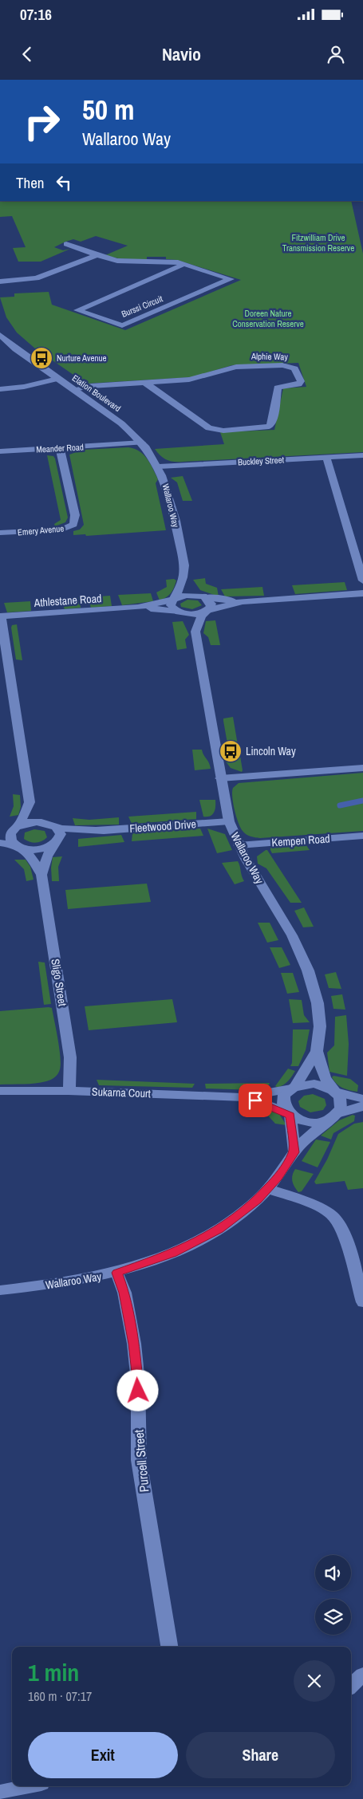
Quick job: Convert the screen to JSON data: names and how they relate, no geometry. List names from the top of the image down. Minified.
{"streets":{"street":["Burssi Circuit","Alphie Way","Elation Boulevard","Meander Road","Buckley Street","Wallaroo Way","Emery Avenue","Athlestane Road","Fleetwood Drive","Kempen Road","Sligo Street","Sukarna Court","Purcell Street"]},"crossings":[["Alphie Way","Elation Boulevard"],["Elation Boulevard","Meander Road"],["Elation Boulevard","Wallaroo Way"],["Meander Road","Wallaroo Way"],["Meander Road","Emery Avenue"],["Buckley Street","Wallaroo Way"],["Wallaroo Way","Athlestane Road"],["Wallaroo Way","Fleetwood Drive"],["Wallaroo Way","Kempen Road"],["Wallaroo Way","Sukarna Court"],["Wallaroo Way","Purcell Street"],["Fleetwood Drive","Sligo Street"],["Sligo Street","Sukarna Court"]],"parks":["Fitzwilliam Drive Transmission Reserve","Doreen Nature Conservation Reserve"],"places":{"bus stop":["Nurture Avenue","Lincoln Way"]},"page":{"status":"07:16","header":"Navio","turn":["50 m","Wallaroo Way"],"then":"Then","heading":["1 min","160 m · 07:17"],"buttons":["Exit","Share"]}}
